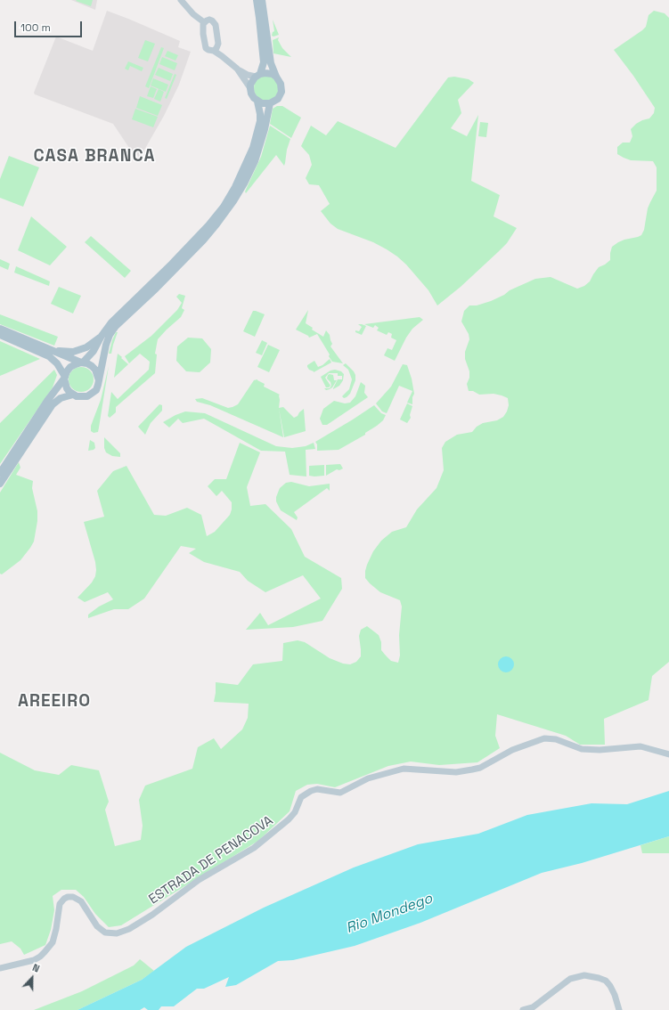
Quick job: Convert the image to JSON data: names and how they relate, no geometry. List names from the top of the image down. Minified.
{"streets":{"main road":["ESTRADA DE PENACOVA"]},"districts":["CASA BRANCA","AREEIRO"],"water":["Rio Mondego"],"scale_bar":"100 m","north":"top"}
